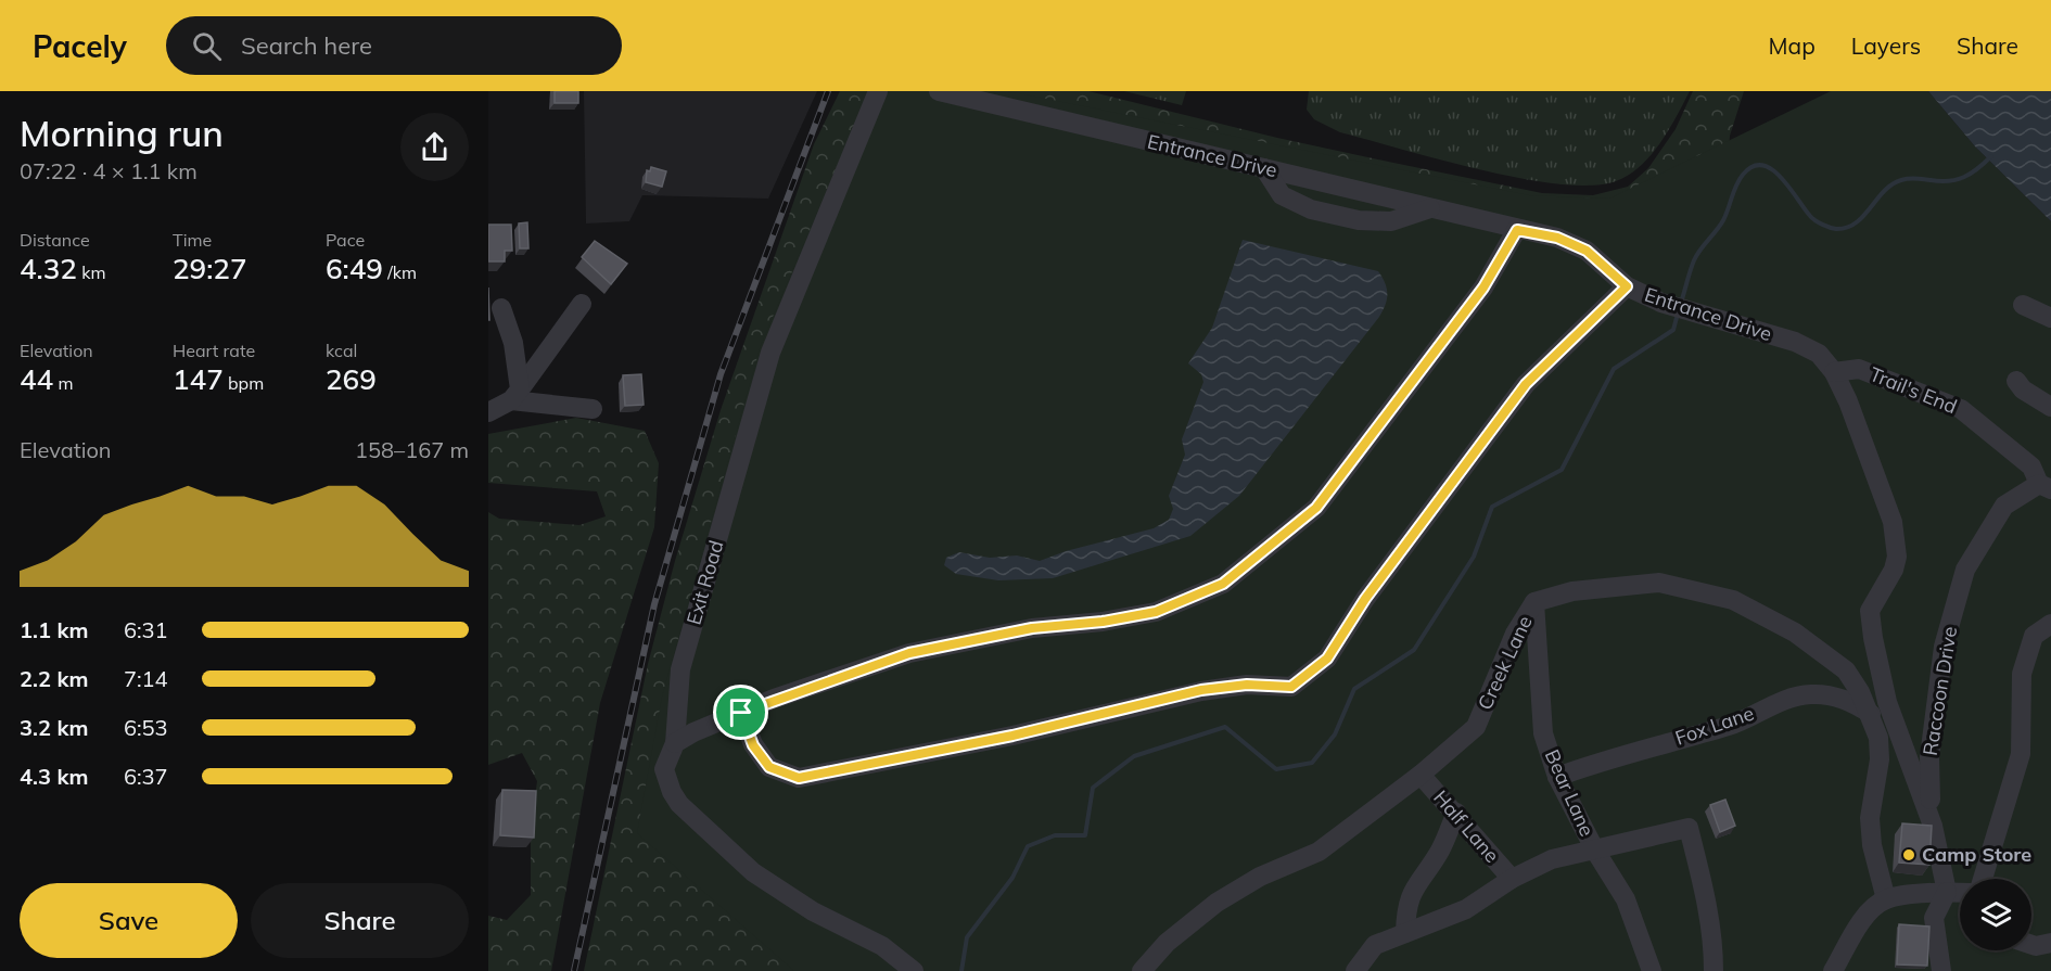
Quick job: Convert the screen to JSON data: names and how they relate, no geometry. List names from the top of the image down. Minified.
{"streets":{"street":["Entrance Drive","Trail's End","Exit Road","Creek Lane","Raccoon Drive","Fox Lane","Bear Lane","Half Lane"]},"crossings":[["Entrance Drive","Trail's End"],["Entrance Drive","Raccoon Drive"],["Trail's End","Raccoon Drive"],["Creek Lane","Fox Lane"],["Creek Lane","Bear Lane"],["Creek Lane","Half Lane"],["Fox Lane","Bear Lane"]],"places":["Camp Store"],"page":{"header":"Pacely","search":"Search here","nav":["Map","Layers","Share"],"heading":["Morning run","07:22 · 4 × 1.1 km"],"stats":[["Distance","4.32 km"],["Time","29:27"],["Pace","6:49 /km"],["Elevation","44 m"],["Heart rate","147 bpm"],["kcal","269"]],"chart":["Elevation","158–167 m"],"list":[{"name":"1.1 km","note":"6:31"},{"name":"2.2 km","note":"7:14"},{"name":"3.2 km","note":"6:53"},{"name":"4.3 km","note":"6:37"}],"buttons":["Save","Share"]}}
